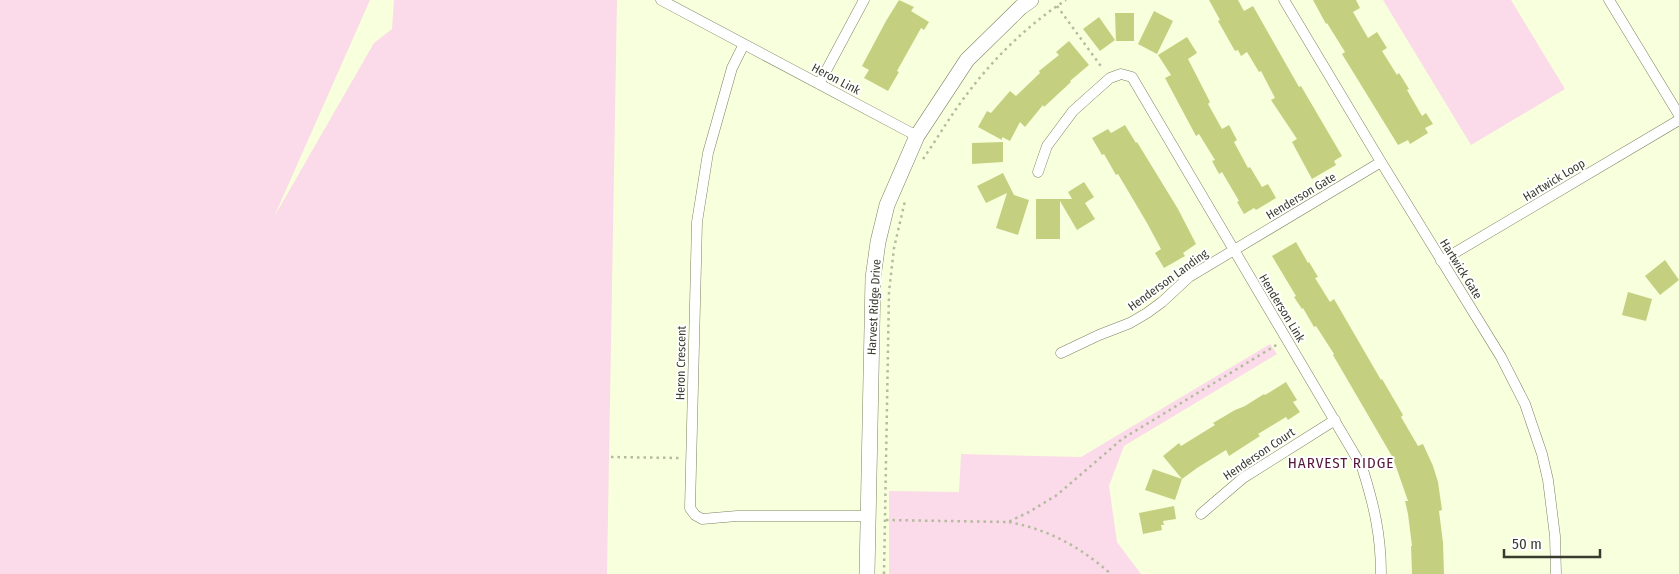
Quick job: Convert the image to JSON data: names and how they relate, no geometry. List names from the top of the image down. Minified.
{"streets":{"street":["Heron Link","Hartwick Loop","Henderson Gate","Hartwick Gate","Henderson Landing","Harvest Ridge Drive","Henderson Link","Heron Crescent","Henderson Court"]},"crossings":[["Heron Link","Harvest Ridge Drive"],["Heron Link","Heron Crescent"],["Hartwick Loop","Hartwick Gate"],["Henderson Gate","Hartwick Gate"],["Henderson Gate","Henderson Landing"],["Henderson Gate","Henderson Link"],["Henderson Landing","Henderson Link"],["Harvest Ridge Drive","Heron Crescent"],["Henderson Link","Henderson Court"]],"districts":["HARVEST RIDGE"],"scale_bar":"50 m"}
